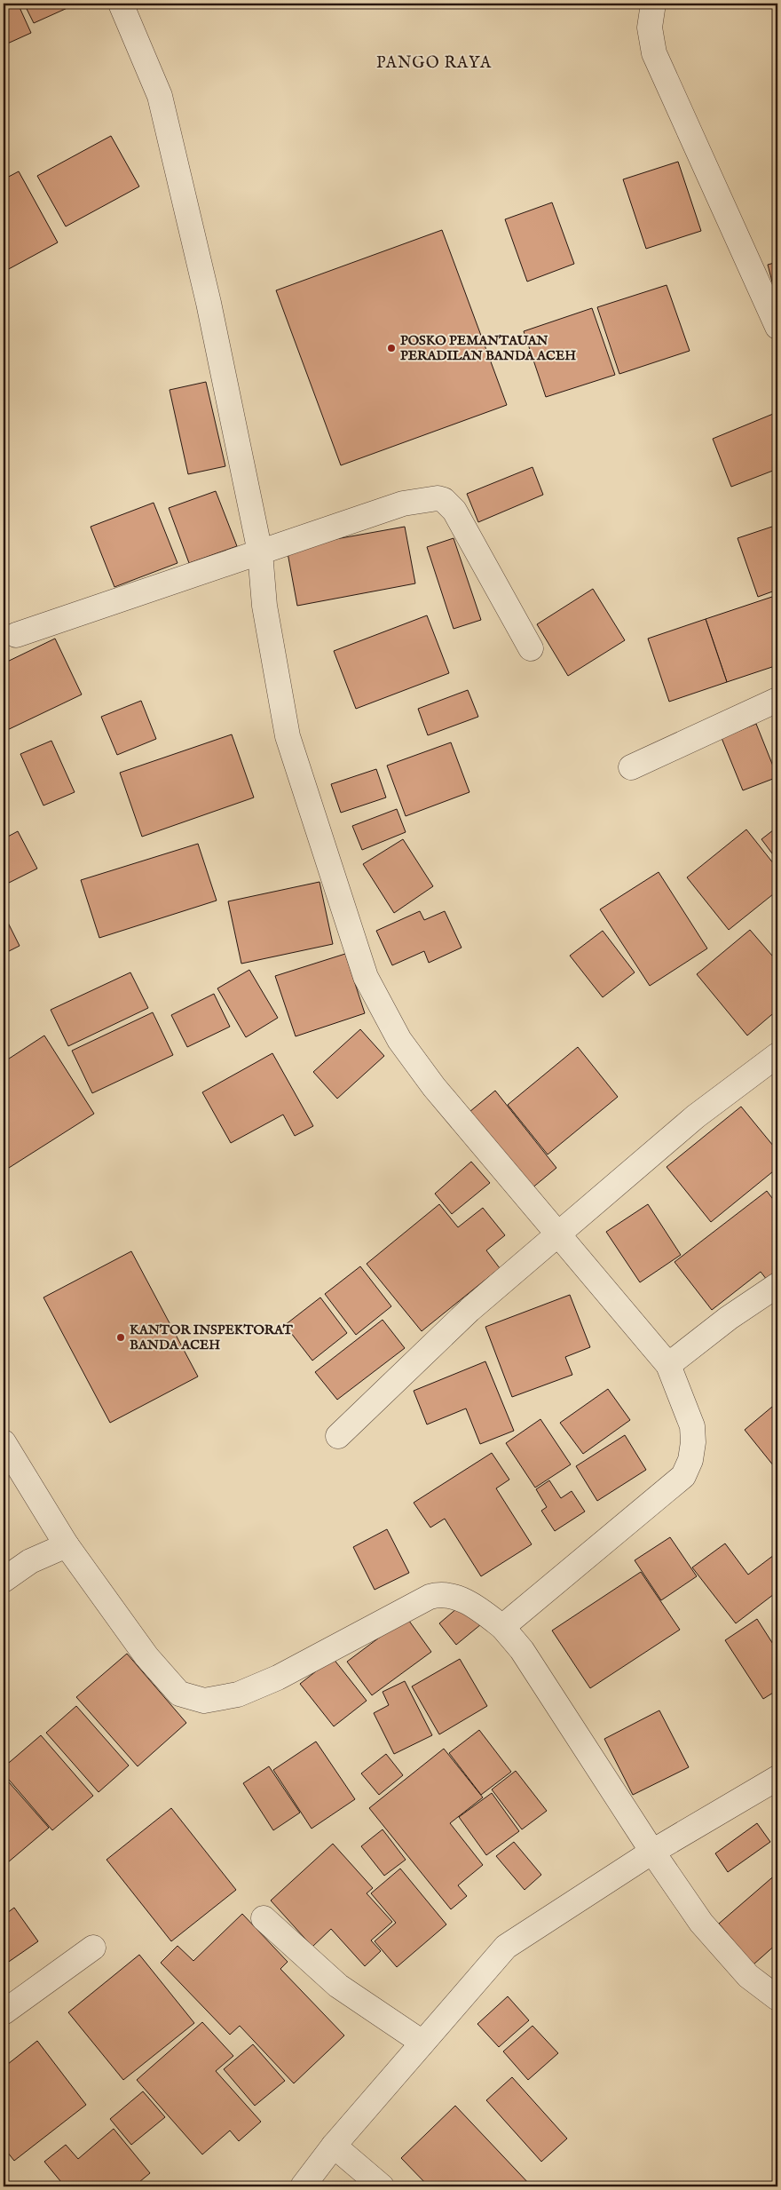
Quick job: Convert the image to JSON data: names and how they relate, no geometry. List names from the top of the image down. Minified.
{"districts":["PANGO RAYA"],"places":["POSKO PEMANTAUAN PERADILAN BANDA ACEH","KANTOR INSPEKTORAT BANDA ACEH"]}
